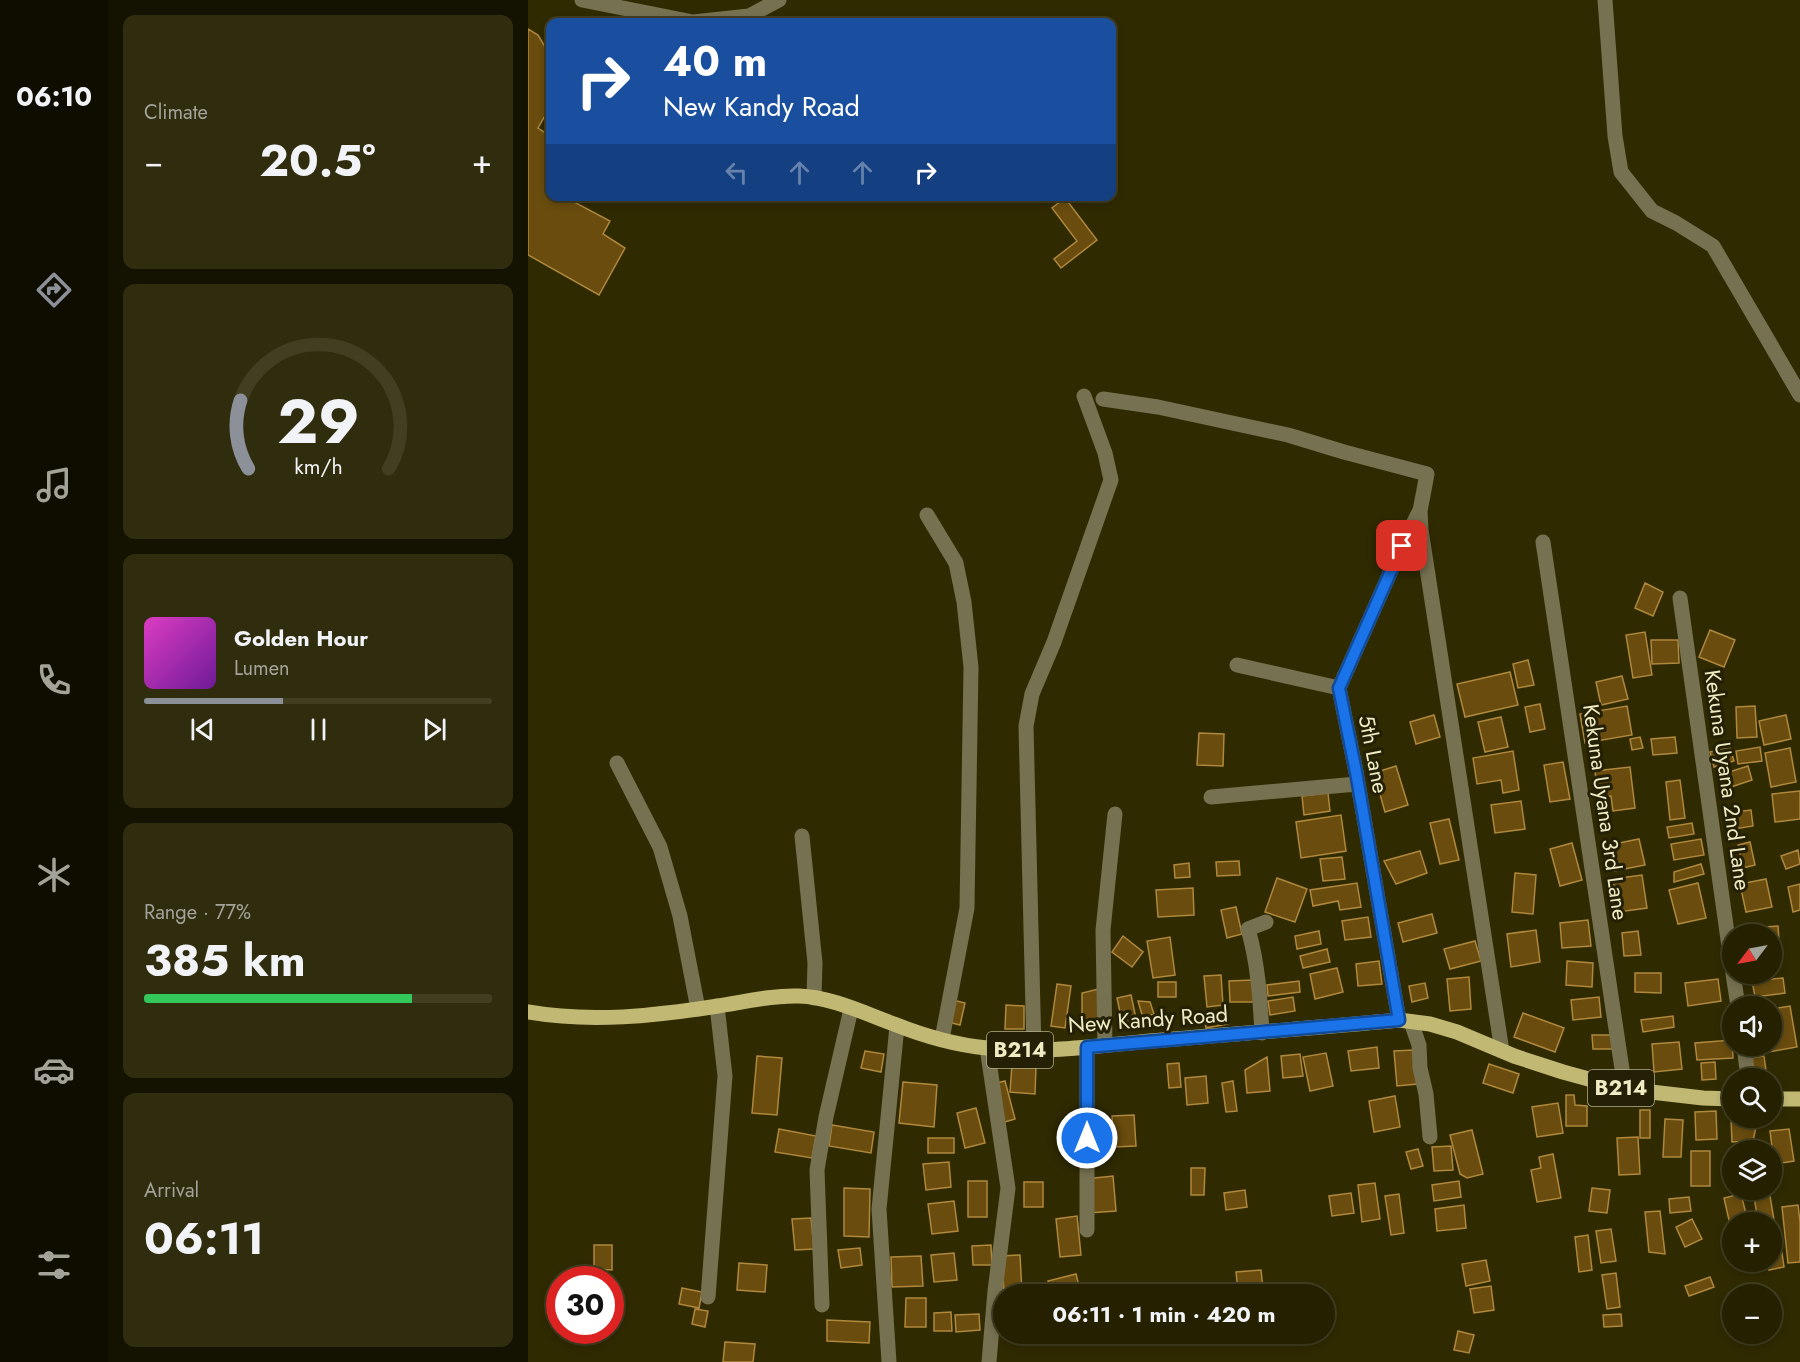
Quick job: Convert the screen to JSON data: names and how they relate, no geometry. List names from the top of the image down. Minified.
{"streets":{"main road":["New Kandy Road","B214"],"street":["5th Lane","Kekuna Uyana 2nd Lane","Kekuna Uyana 3rd Lane"]},"crossings":[["5th Lane","New Kandy Road"],["Kekuna Uyana 3rd Lane","New Kandy Road"]],"north":"bottom left","page":{"tabs":"06:10","tile":["Climate",["Range · 77%","385 km"],["Arrival","06:11"]],"turn":["40 m","New Kandy Road"],"heat":["−","20.5°","+"],"song":["Golden Hour","Lumen"],"map_buttons":["+","−"],"limit":"30","trip":"06:11 · 1 min · 420 m","gauge":["29","km/h"]}}
